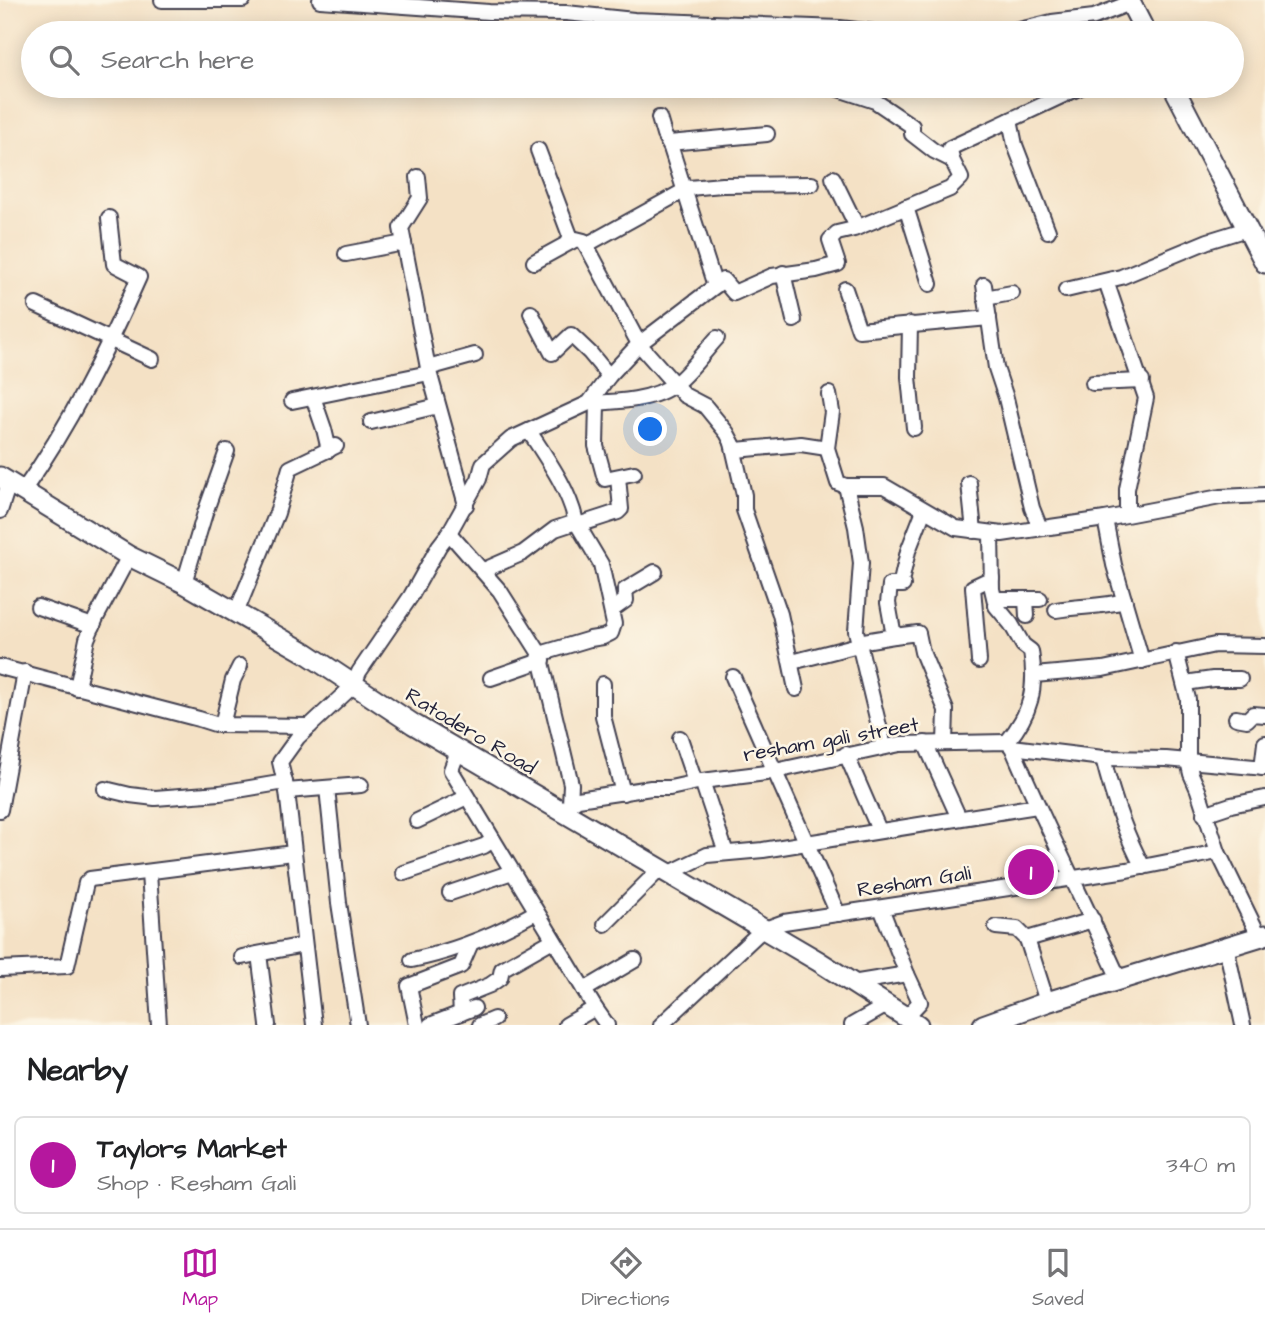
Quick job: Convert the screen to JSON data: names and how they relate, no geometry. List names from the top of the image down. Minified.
{"streets":{"main road":["Ratodero Road"],"street":["resham gali street","Resham Gali"]},"crossings":[["Ratodero Road","resham gali street"],["Ratodero Road","Resham Gali"]],"page":{"search":"Search here","pins":"1","heading":"Nearby","list":[{"mark":"1","name":"Taylors Market","note":"Shop · Resham Gali","value":"340 m"}],"nav":["Map","Directions","Saved"]}}
